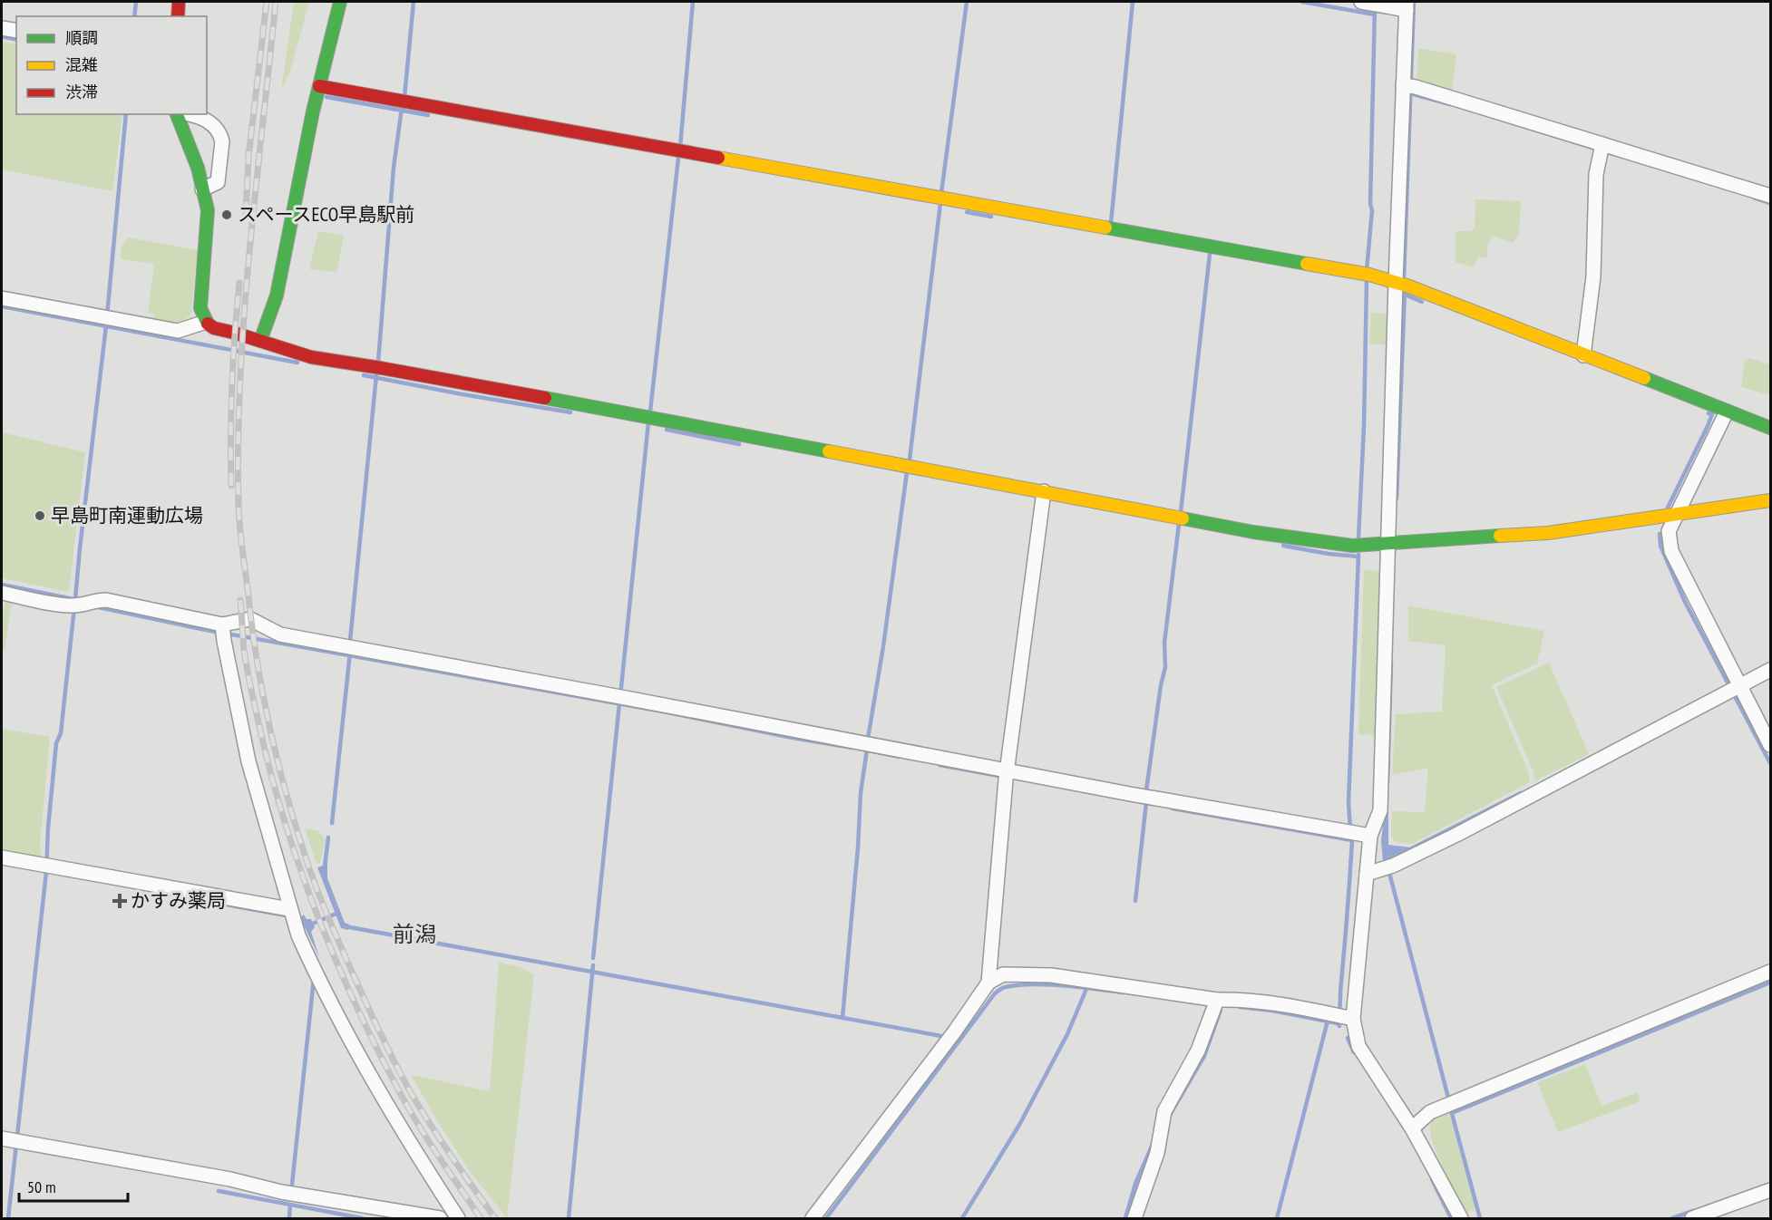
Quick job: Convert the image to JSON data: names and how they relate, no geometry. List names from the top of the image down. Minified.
{"districts":["前潟"],"places":{"other":["スペースECO早島駅前","早島町南運動広場"],"health":["かすみ薬局"]},"legend":["順調","混雑","渋滞"],"scale_bar":"50 m"}
